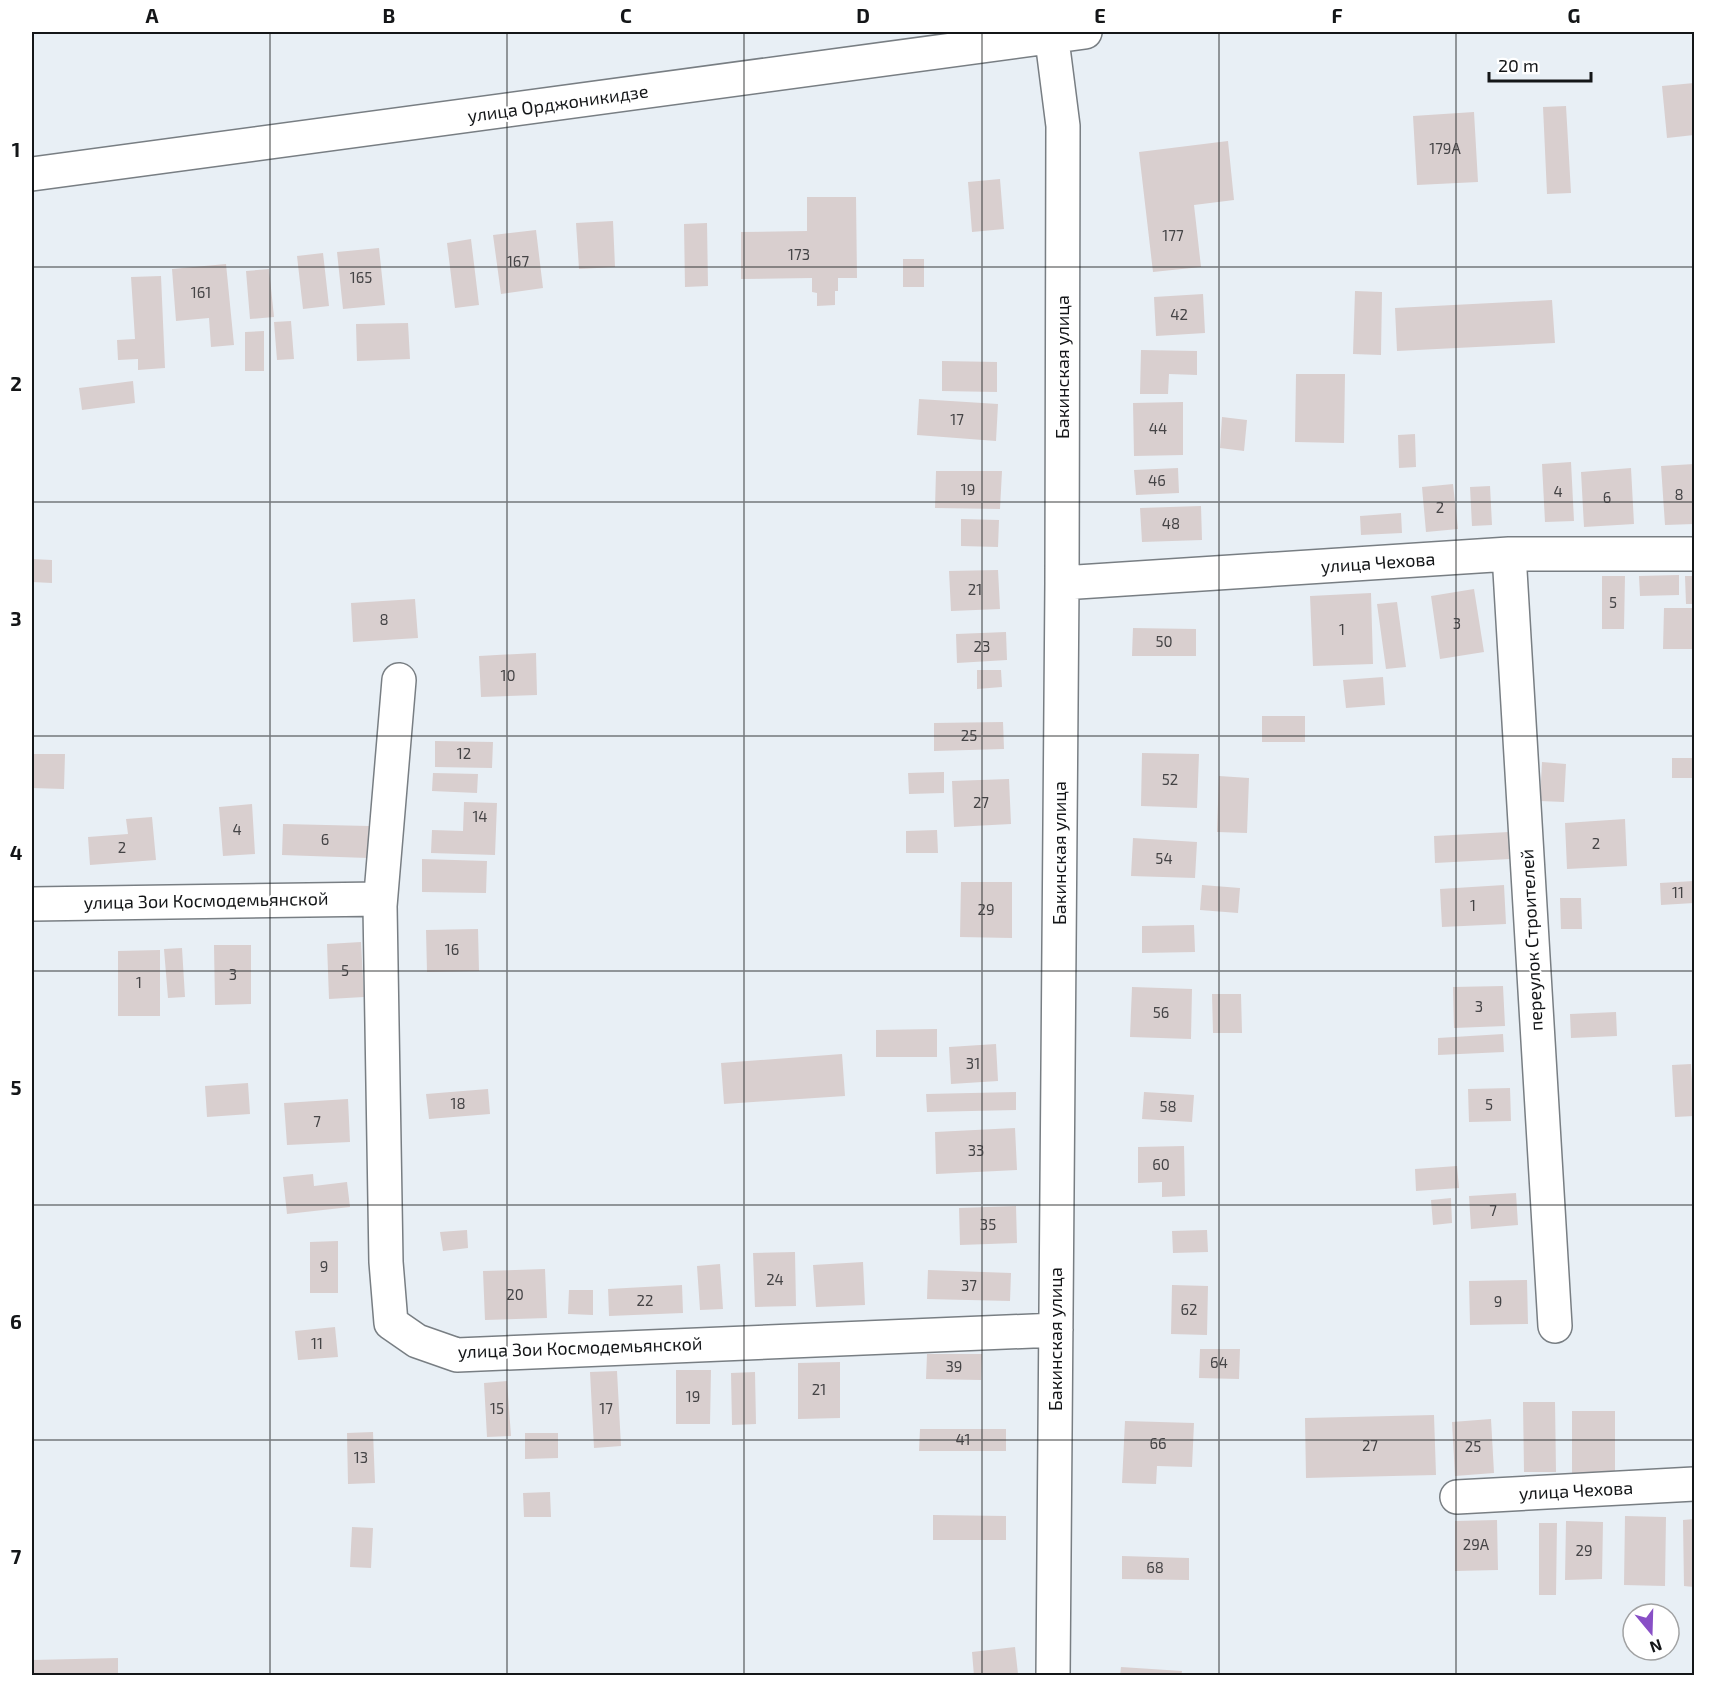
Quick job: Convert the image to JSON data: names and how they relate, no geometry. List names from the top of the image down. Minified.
{"streets":{"street":["улица Орджоникидзе","Бакинская улица","улица Чехова","улица Зои Космодемьянской","переулок Строителей"]},"crossings":[["улица Орджоникидзе","Бакинская улица"],["Бакинская улица","улица Чехова"],["Бакинская улица","улица Зои Космодемьянской"],["улица Чехова","переулок Строителей"]],"house_numbers":["179А","177","173","167","165","161","42","17","44","46","19","4","8","6","2","48","21","5","8","3","1","50","23","10","25","12","52","27","14","4","6","2","2","54","11","1","29","16","5","3","1","3","56","31","18","5","58","7","33","60","7","35","9","24","37","20","22","9","62","11","64","39","21","19","15","17","41","66","27","25","13","29А","29","68"],"scale_bar":"20 m","north":"bottom","grid":{"columns":["A","B","C","D","E","F","G"],"rows":["1","2","3","4","5","6","7"]}}
